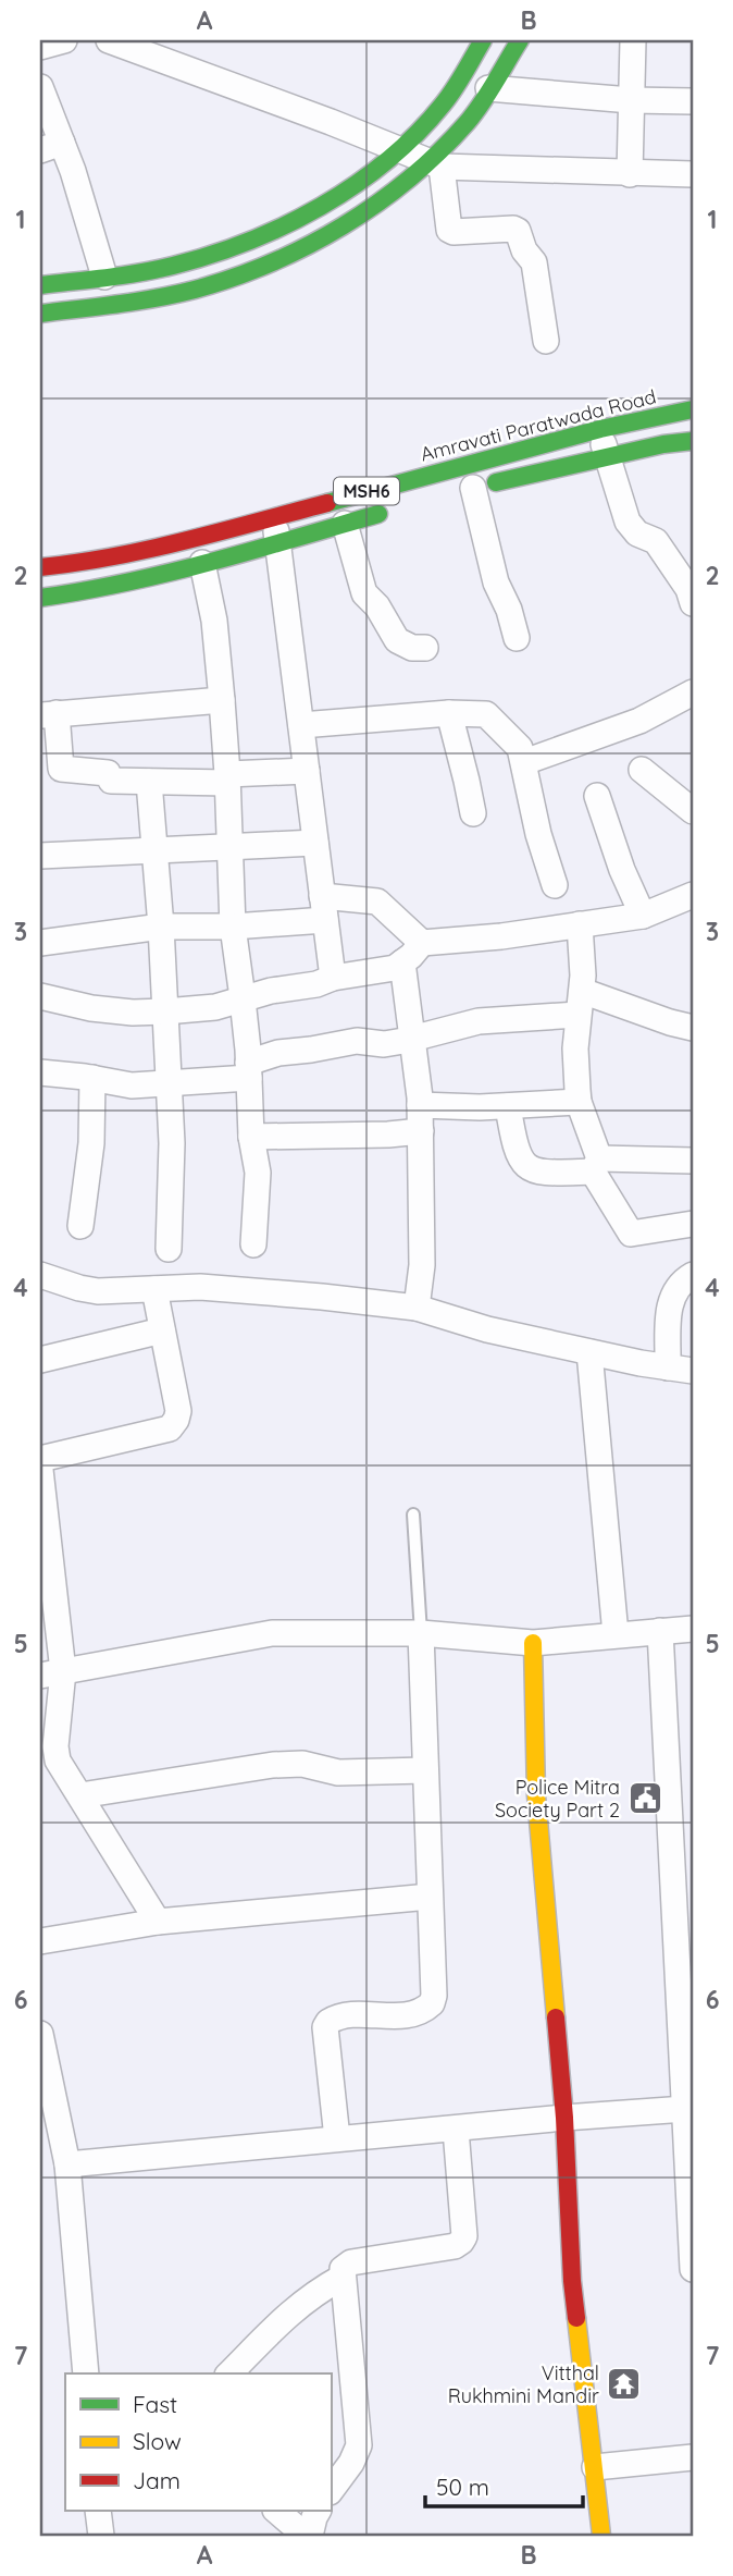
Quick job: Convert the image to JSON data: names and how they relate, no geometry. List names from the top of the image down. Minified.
{"streets":{"main road":["Amravati Paratwada Road","MSH6"]},"places":{"public building":["Police Mitra Society Part 2"],"temple":["Vitthal Rukhmini Mandir"]},"legend":["Fast","Slow","Jam"],"scale_bar":"50 m","grid":{"columns":["A","B"],"rows":["1","2","3","4","5","6","7"]}}
